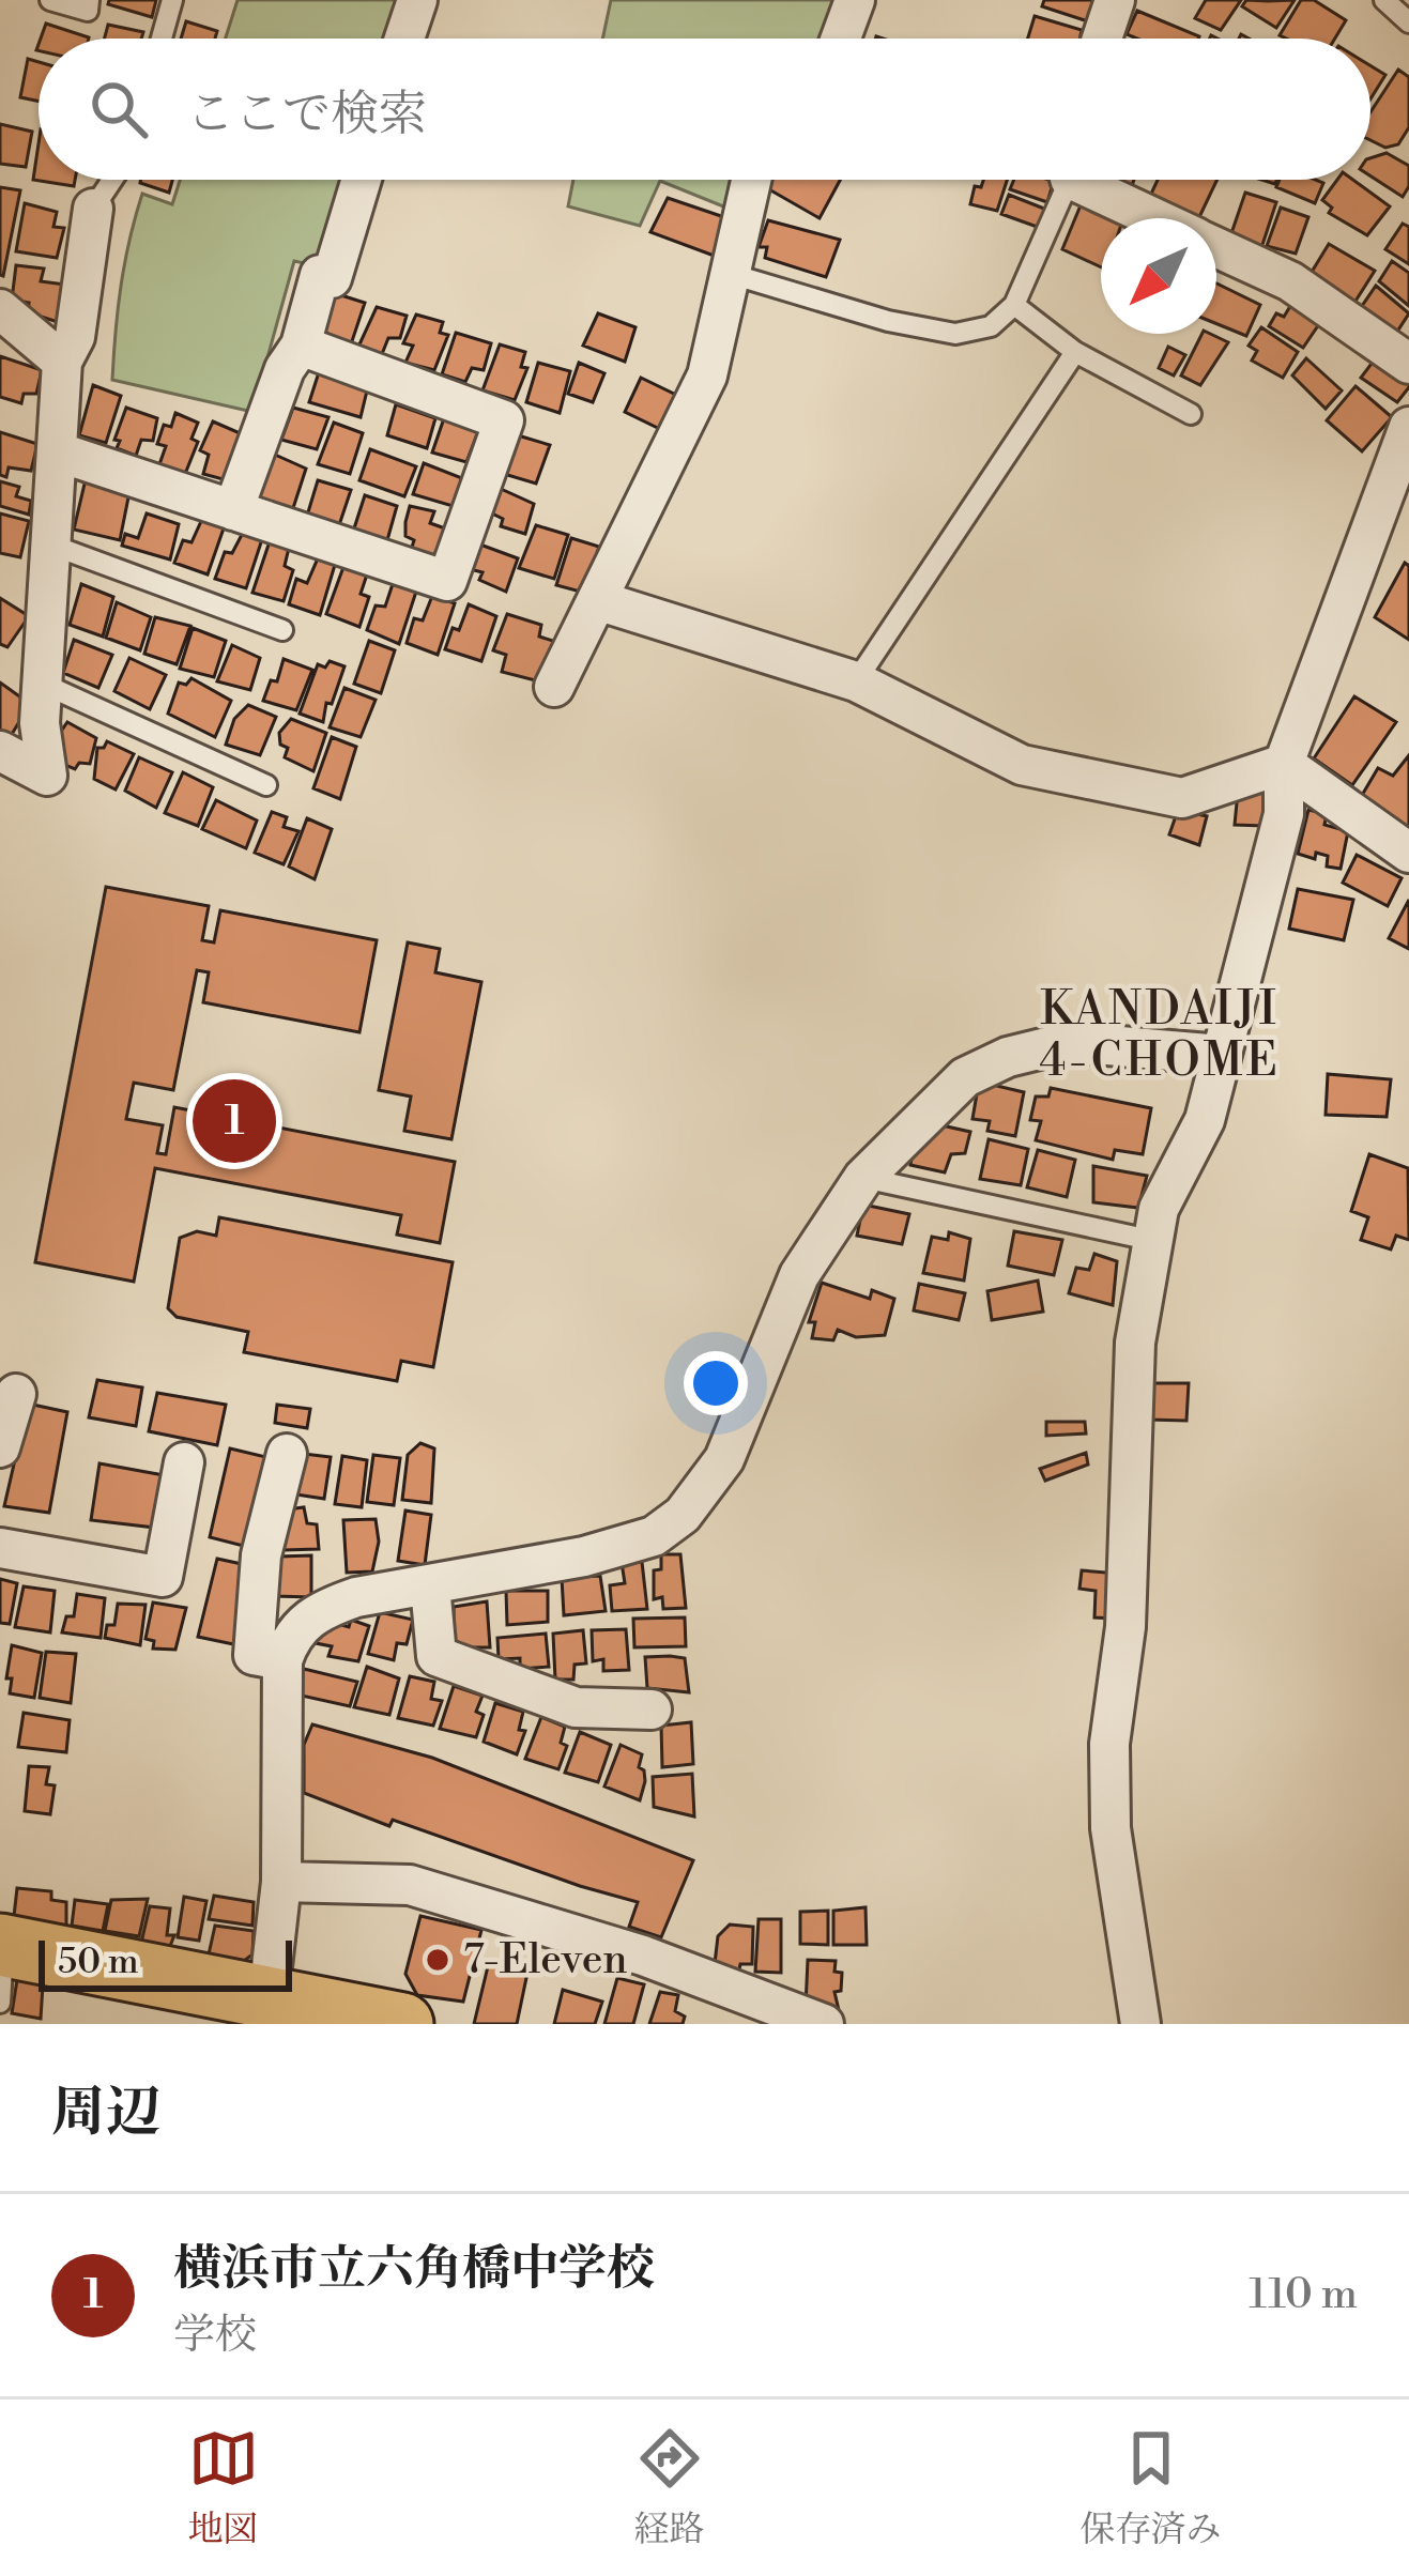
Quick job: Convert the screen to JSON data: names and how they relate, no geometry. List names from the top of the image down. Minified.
{"districts":["KANDAIJI 4-CHOME"],"places":["7-Eleven"],"scale_bar":"50 m","north":"bottom left","page":{"search":"ここで検索","pins":"1","scale":"50 m","heading":"周辺","list":[{"mark":"1","name":"横浜市立六角橋中学校","note":"学校","value":"110 m"}],"nav":["地図","経路","保存済み"]}}
